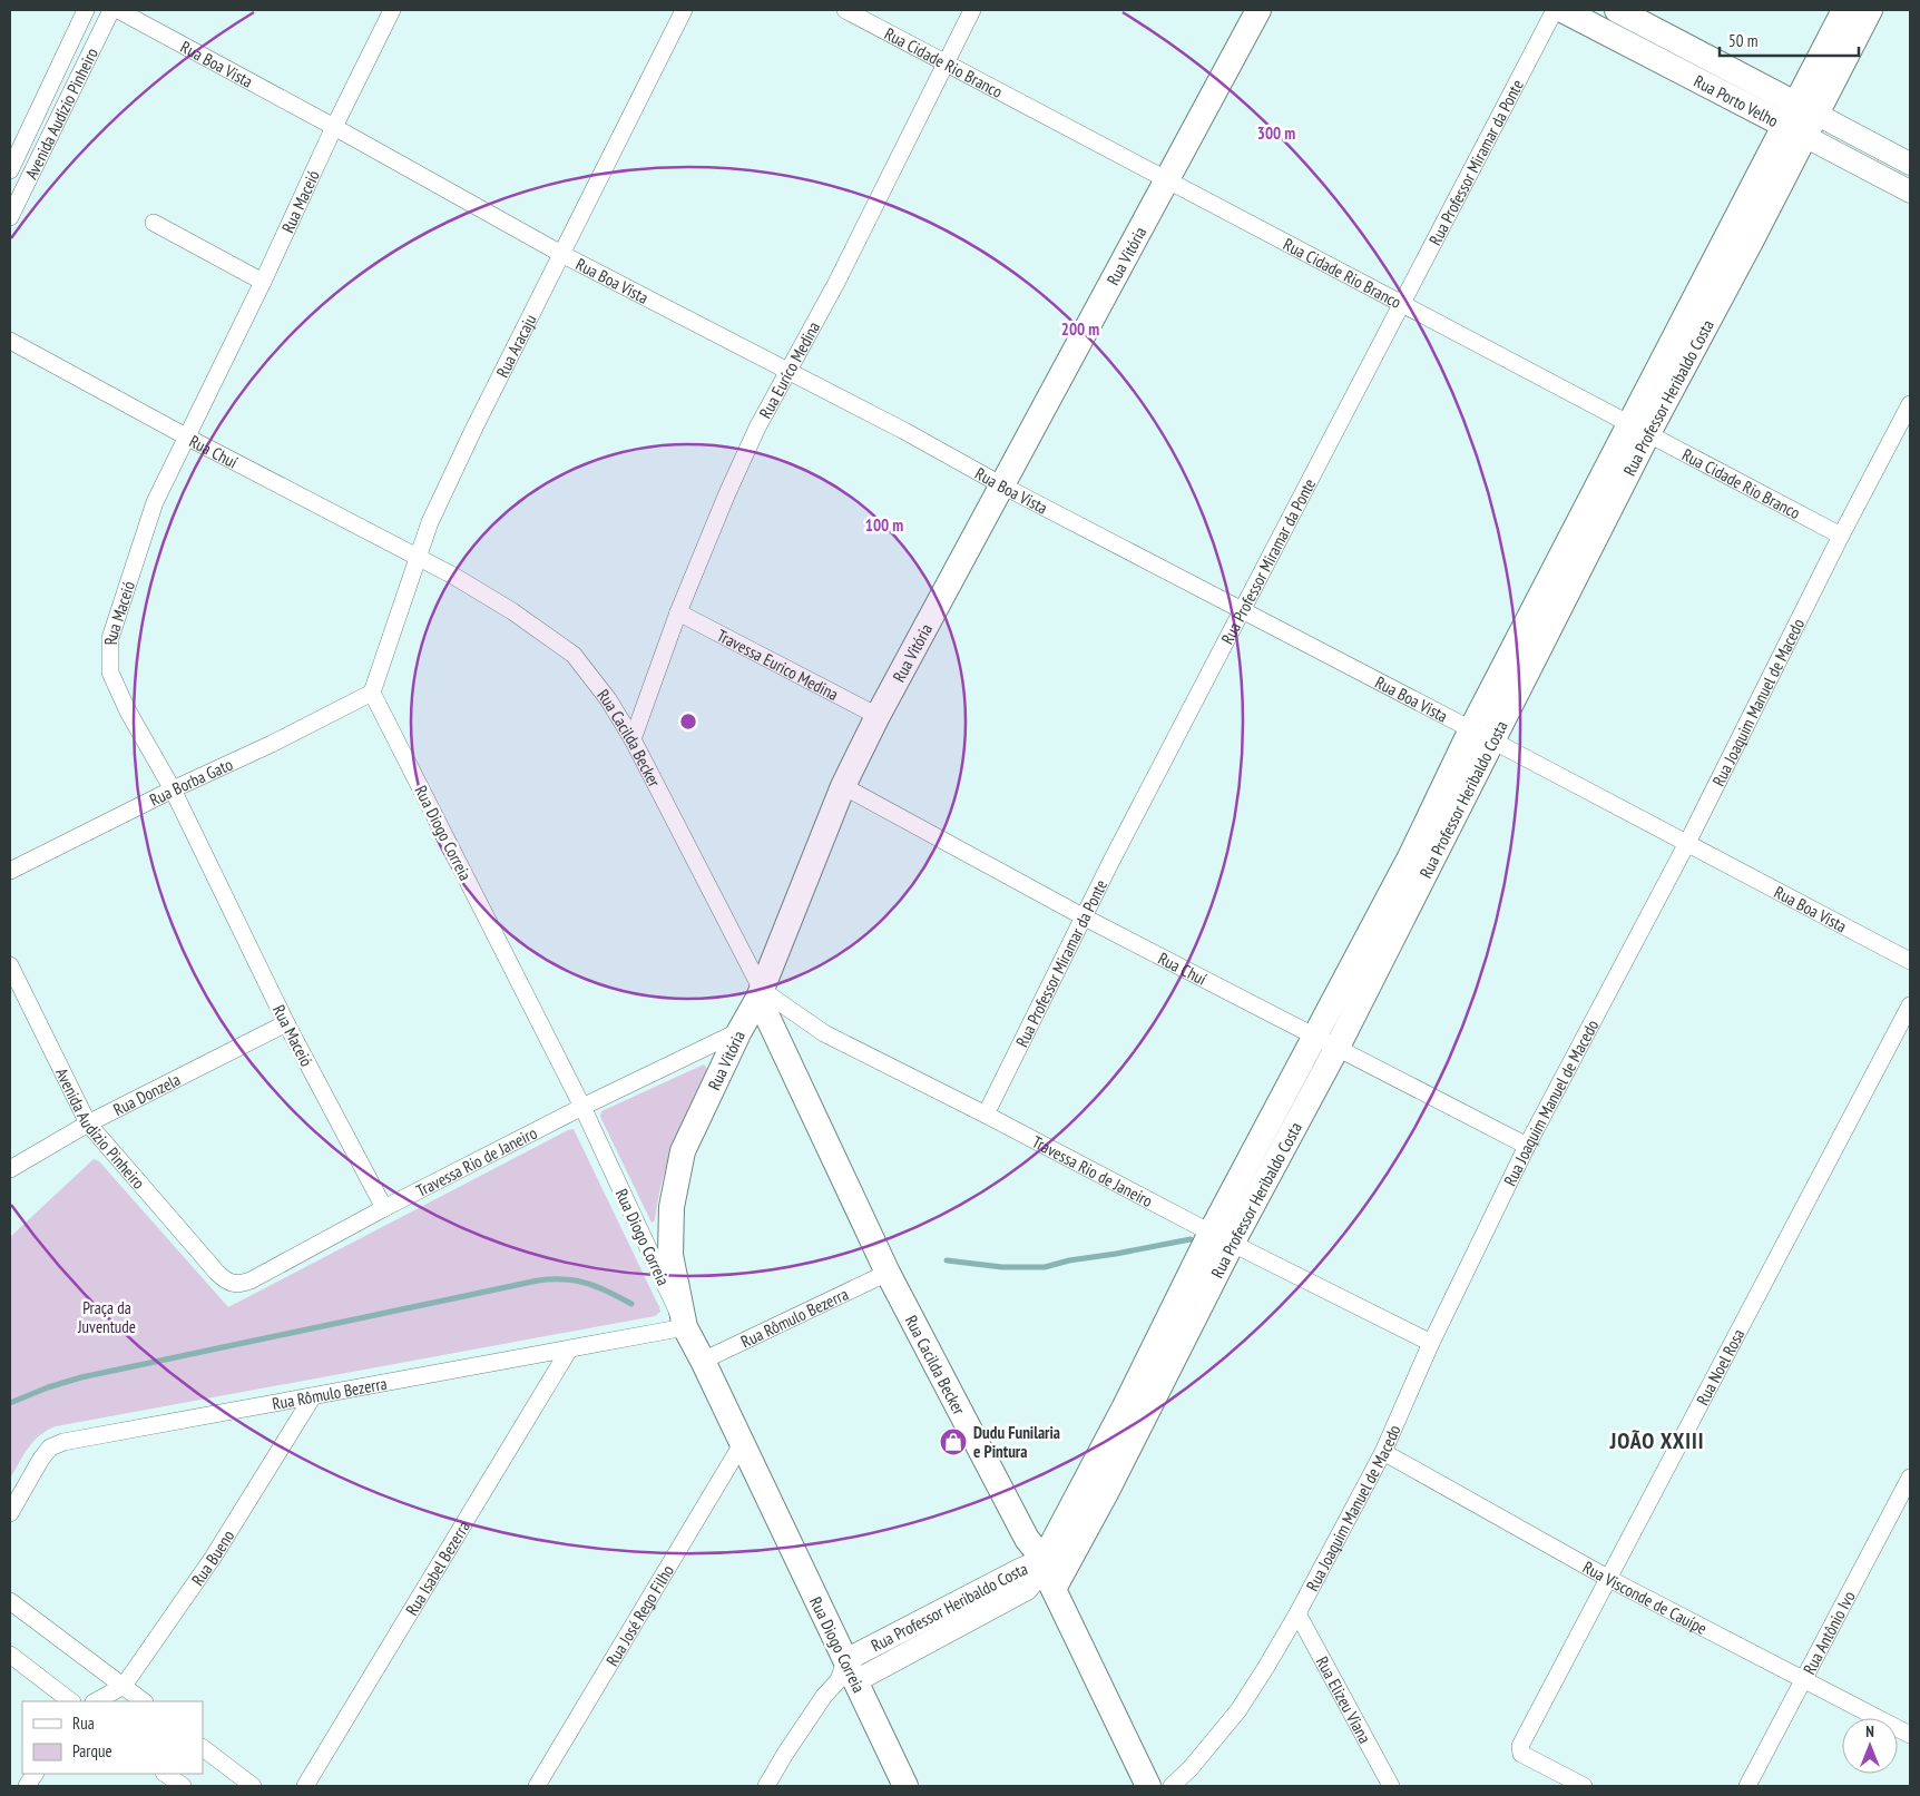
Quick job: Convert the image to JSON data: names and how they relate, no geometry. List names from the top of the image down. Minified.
{"streets":{"main road":["Rua Porto Velho","Rua Vitória","Rua Professor Heribaldo Costa","Rua Cacilda Becker","Rua Diogo Correia"],"street":["Rua Cidade Rio Branco","Rua Boa Vista","Avenida Audízio Pinheiro","Rua Professor Miramar da Ponte","Rua Maceió","Rua Aracaju","Rua Euríco Medina","Rua Chuí","Travessa Eurico Medina","Rua Joaquim Manuel de Macedo","Rua Borba Gato","Rua Donzela","Travessa Rio de Janeiro","Rua Rômulo Bezerra","Rua Noel Rosa","Rua Bueno","Rua Isabel Bezerra","Rua Visconde de Cauípe","Rua José Rego Filho","Rua Antônio Ivo","Rua Elizeu Viana"]},"crossings":[["Rua Cidade Rio Branco","Rua Professor Miramar da Ponte"],["Rua Cidade Rio Branco","Rua Vitória"],["Rua Cidade Rio Branco","Rua Euríco Medina"],["Rua Cidade Rio Branco","Rua Professor Heribaldo Costa"],["Rua Cidade Rio Branco","Rua Joaquim Manuel de Macedo"],["Rua Boa Vista","Rua Professor Miramar da Ponte"],["Rua Boa Vista","Rua Maceió"],["Rua Boa Vista","Rua Vitória"],["Rua Boa Vista","Rua Aracaju"],["Rua Boa Vista","Rua Euríco Medina"],["Rua Boa Vista","Rua Professor Heribaldo Costa"],["Rua Boa Vista","Rua Joaquim Manuel de Macedo"],["Rua Porto Velho","Rua Professor Heribaldo Costa"],["Avenida Audízio Pinheiro","Rua Donzela"],["Avenida Audízio Pinheiro","Travessa Rio de Janeiro"],["Rua Professor Miramar da Ponte","Rua Chuí"],["Rua Professor Miramar da Ponte","Travessa Rio de Janeiro"],["Rua Maceió","Rua Chuí"],["Rua Maceió","Rua Borba Gato"],["Rua Maceió","Rua Donzela"],["Rua Maceió","Travessa Rio de Janeiro"],["Rua Vitória","Rua Chuí"],["Rua Vitória","Travessa Eurico Medina"],["Rua Vitória","Rua Cacilda Becker"],["Rua Vitória","Rua Diogo Correia"],["Rua Vitória","Travessa Rio de Janeiro"],["Rua Vitória","Rua Rômulo Bezerra"],["Rua Aracaju","Rua Chuí"],["Rua Aracaju","Rua Cacilda Becker"],["Rua Aracaju","Rua Borba Gato"],["Rua Aracaju","Rua Diogo Correia"],["Rua Euríco Medina","Travessa Eurico Medina"],["Rua Euríco Medina","Rua Cacilda Becker"],["Rua Professor Heribaldo Costa","Rua Chuí"],["Rua Professor Heribaldo Costa","Rua Cacilda Becker"],["Rua Professor Heribaldo Costa","Rua Diogo Correia"],["Rua Professor Heribaldo Costa","Travessa Rio de Janeiro"],["Rua Chuí","Rua Joaquim Manuel de Macedo"],["Rua Chuí","Rua Cacilda Becker"],["Rua Joaquim Manuel de Macedo","Travessa Rio de Janeiro"],["Rua Joaquim Manuel de Macedo","Rua Visconde de Cauípe"],["Rua Joaquim Manuel de Macedo","Rua Elizeu Viana"],["Rua Cacilda Becker","Travessa Rio de Janeiro"],["Rua Cacilda Becker","Rua Rômulo Bezerra"],["Rua Borba Gato","Rua Diogo Correia"],["Rua Diogo Correia","Travessa Rio de Janeiro"],["Rua Diogo Correia","Rua Rômulo Bezerra"],["Rua Diogo Correia","Rua José Rego Filho"],["Rua Rômulo Bezerra","Rua Bueno"],["Rua Rômulo Bezerra","Rua Isabel Bezerra"],["Rua Noel Rosa","Rua Visconde de Cauípe"],["Rua Visconde de Cauípe","Rua Antônio Ivo"]],"districts":["JOÃO XXIII"],"parks":["Praça da Juventude"],"places":{"shop":["Dudu Funilaria e Pintura"]},"legend":["Rua","Parque"],"scale_bar":"50 m","north":"top","rings":["300 m","200 m","100 m"]}
